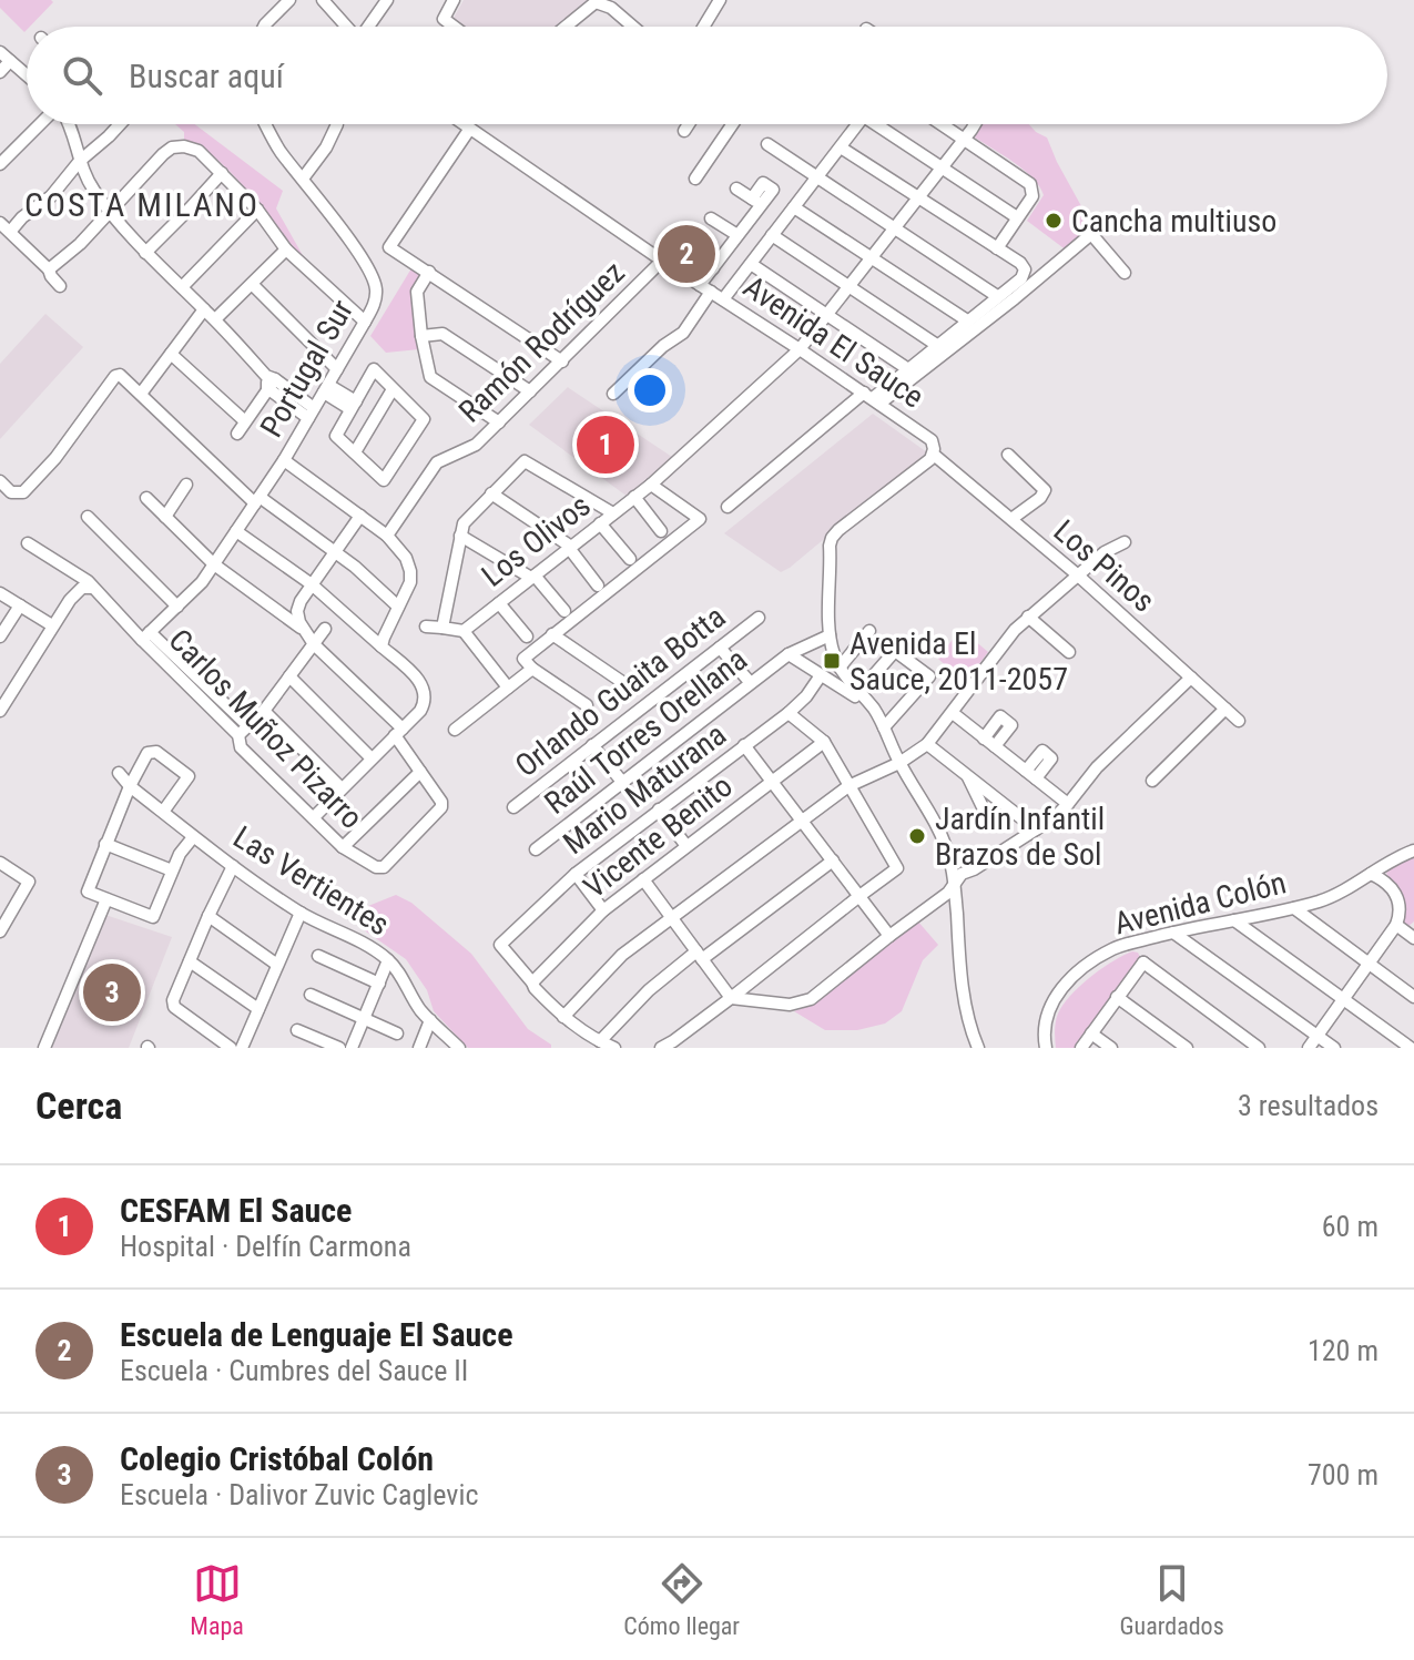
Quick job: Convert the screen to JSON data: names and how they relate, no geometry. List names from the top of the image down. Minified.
{"streets":{"street":["Ramón Rodríguez","Avenida El Sauce","Portugal Sur","Los Olivos","Los Pinos","Orlando Guaita Botta","Carlos Muñoz Pizarro","Raúl Torres Orellana","Mario Maturana","Vicente Benito","Las Vertientes","Avenida Colón"]},"crossings":[["Ramón Rodríguez","Avenida El Sauce"],["Avenida El Sauce","Los Olivos"],["Avenida El Sauce","Los Pinos"],["Avenida El Sauce","Raúl Torres Orellana"],["Portugal Sur","Carlos Muñoz Pizarro"],["Raúl Torres Orellana","Mario Maturana"],["Mario Maturana","Vicente Benito"]],"districts":["COSTA MILANO"],"places":{"other":["Cancha multiuso","Jardín Infantil Brazos de Sol"],"transit":["Avenida El Sauce, 2011-2057"]},"page":{"search":"Buscar aquí","pins":["2","1","3"],"heading":["Cerca","3 resultados"],"list":[{"mark":"1","name":"CESFAM El Sauce","note":"Hospital · Delfín Carmona","value":"60 m"},{"mark":"2","name":"Escuela de Lenguaje El Sauce","note":"Escuela · Cumbres del Sauce II","value":"120 m"},{"mark":"3","name":"Colegio Cristóbal Colón","note":"Escuela · Dalivor Zuvic Caglevic","value":"700 m"}],"nav":["Mapa","Cómo llegar","Guardados"]}}
